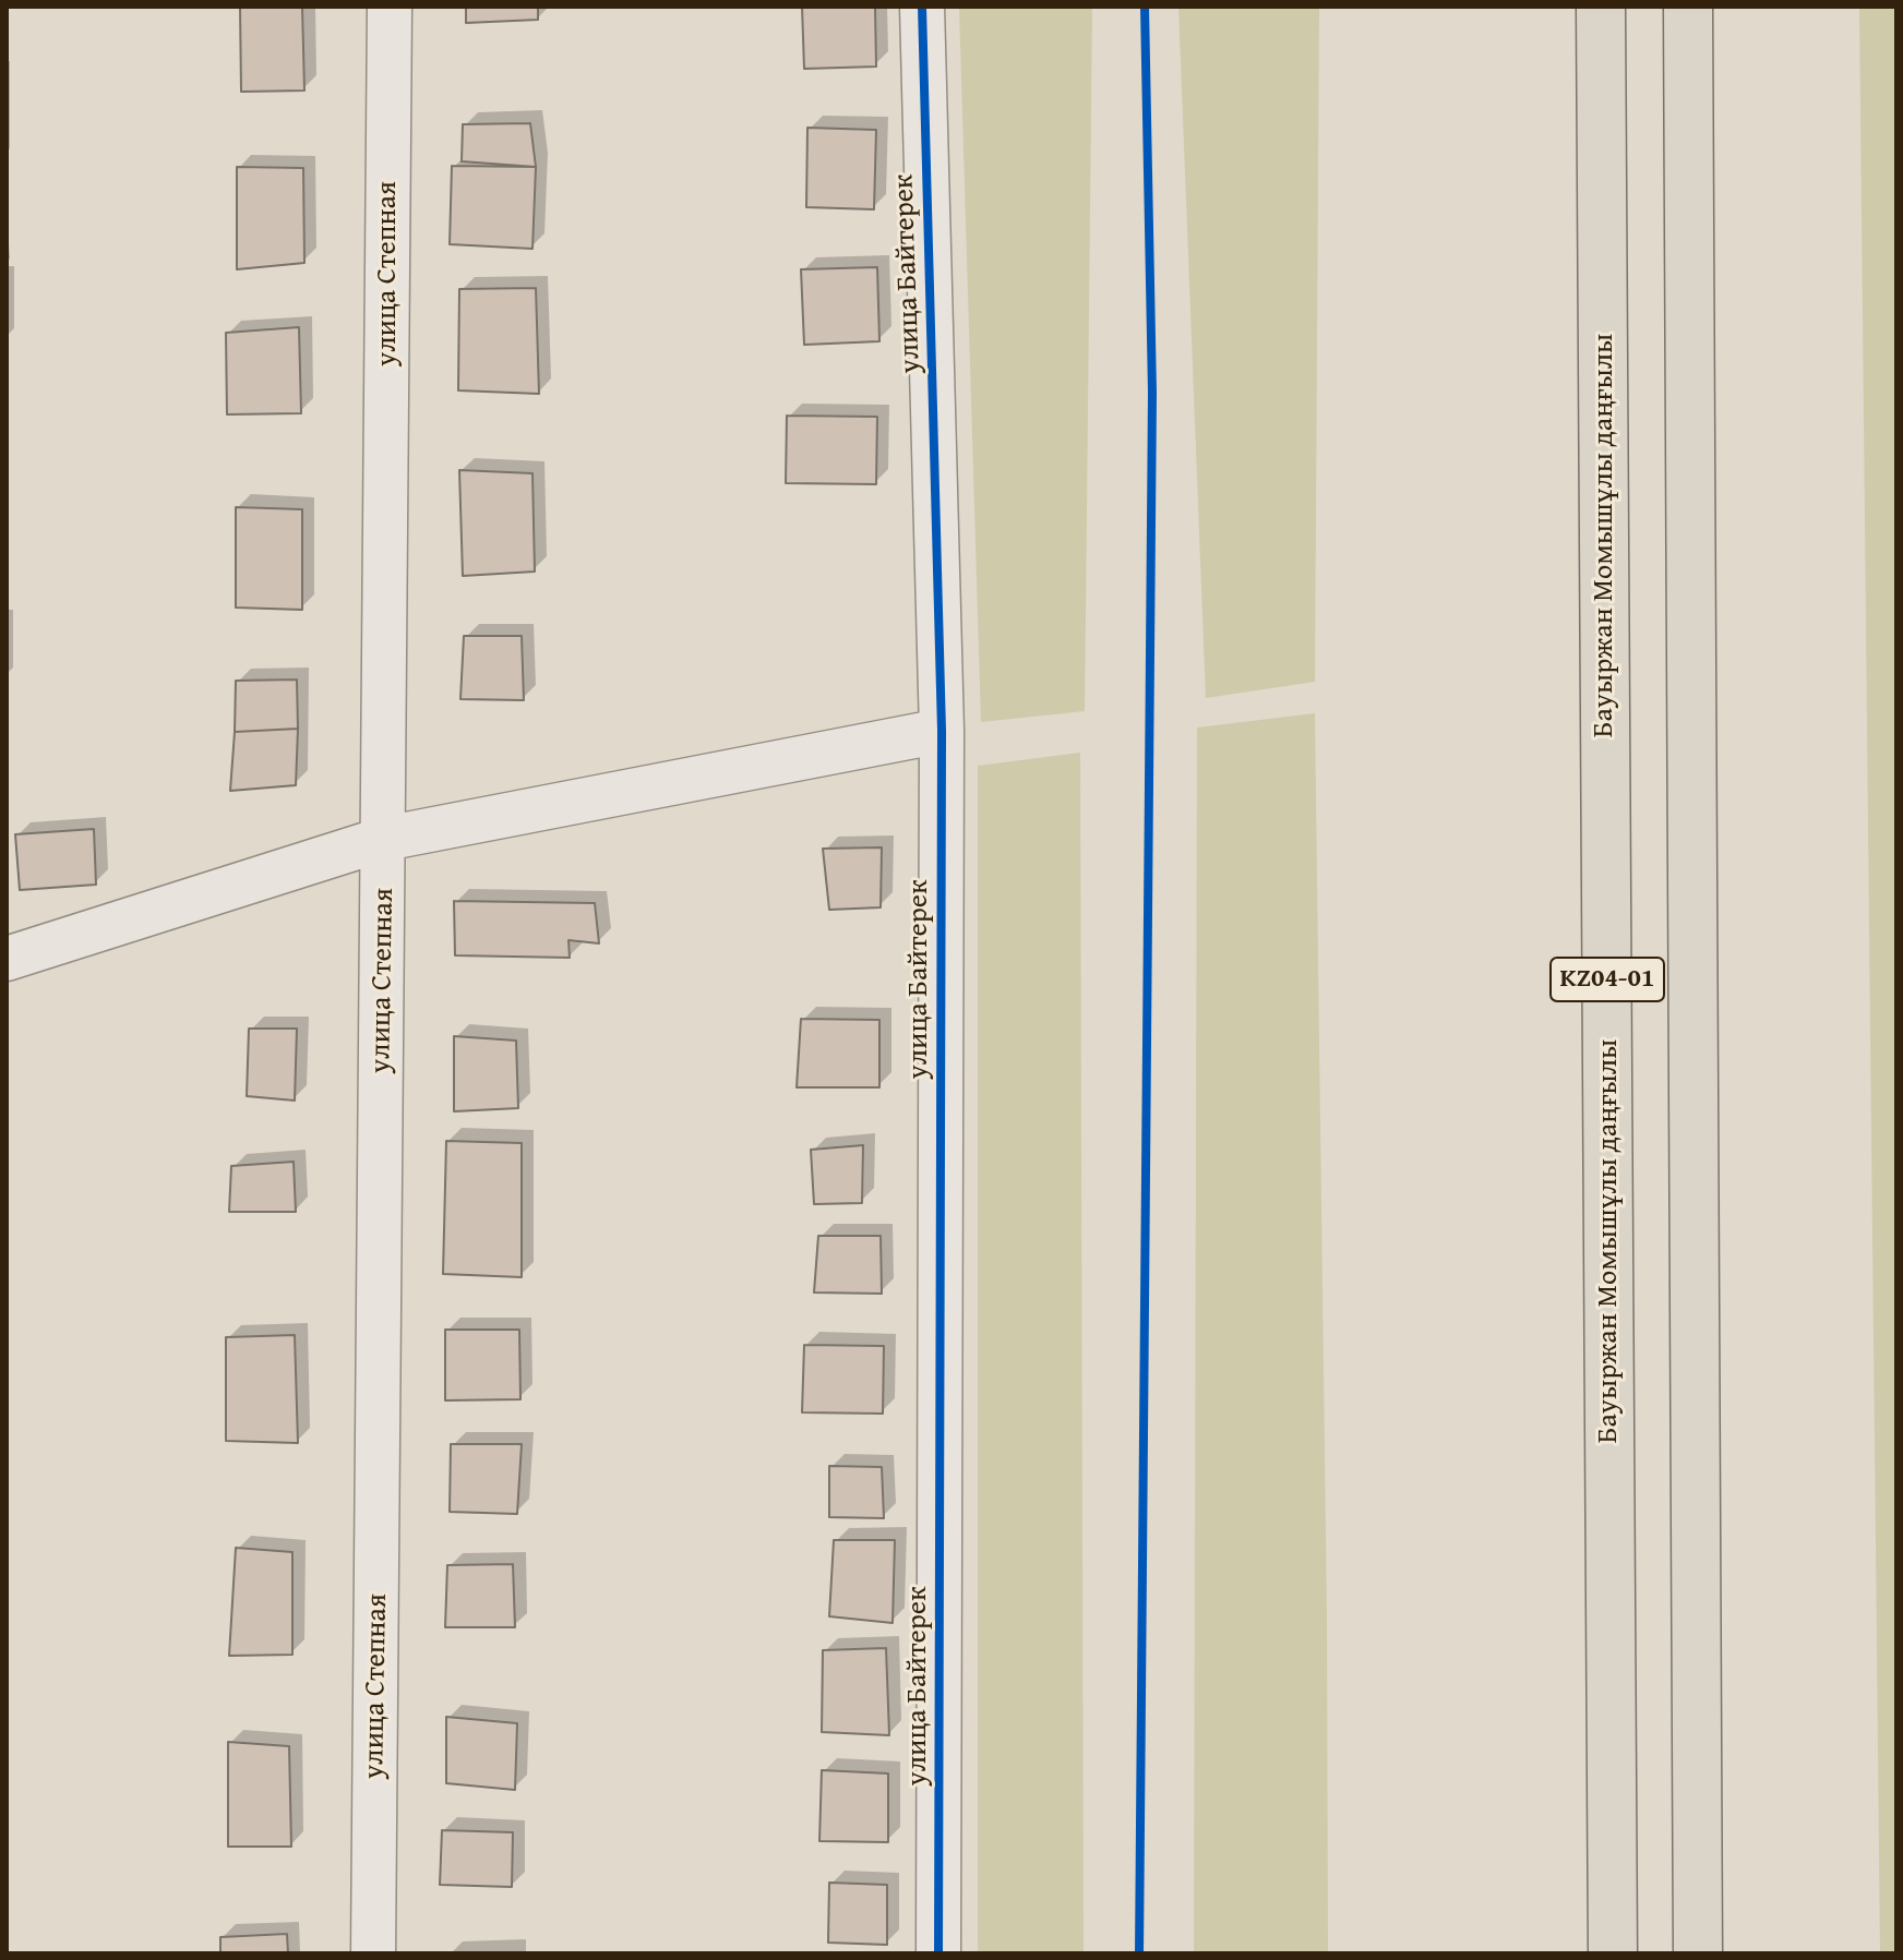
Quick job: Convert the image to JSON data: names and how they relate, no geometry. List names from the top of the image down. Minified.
{"streets":{"main road":["Бауыржан Момышұлы даңғылы","KZ04-01"],"street":["улица Степная","улица Байтерек"]}}
